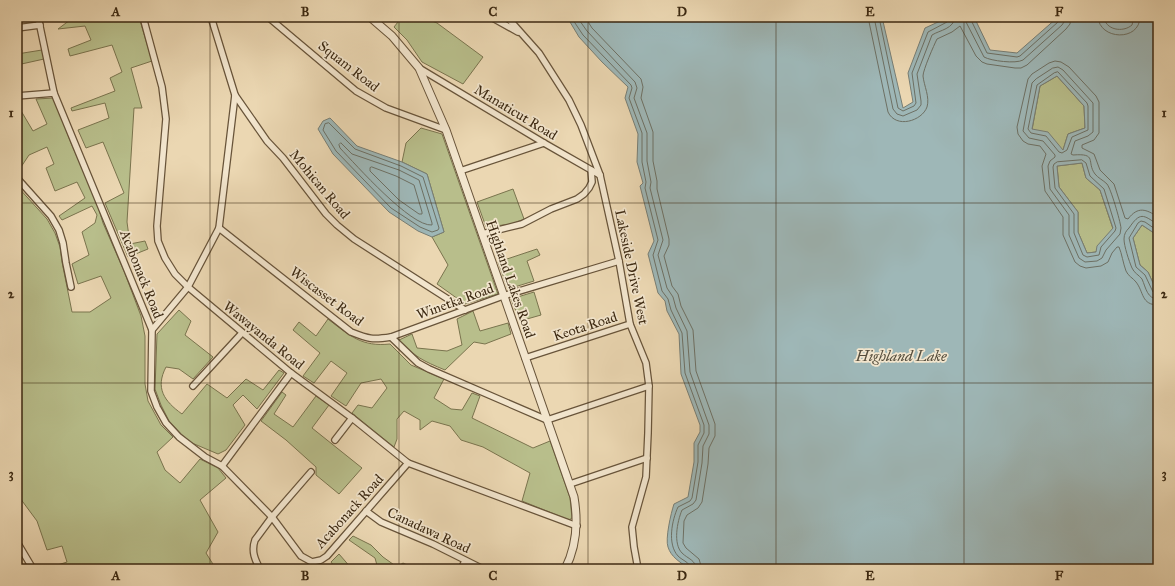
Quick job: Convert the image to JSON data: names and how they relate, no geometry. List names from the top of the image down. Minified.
{"streets":{"street":["Squam Road","Manaticut Road","Mohican Road","Lakeside Drive West","Acabonack Road","Highland Lakes Road","Wiscasset Road","Winetka Road","Keota Road","Wawayanda Road","Canadawa Road"]},"crossings":[["Squam Road","Highland Lakes Road"],["Manaticut Road","Lakeside Drive West"],["Manaticut Road","Highland Lakes Road"],["Mohican Road","Winetka Road"],["Lakeside Drive West","Winetka Road"],["Lakeside Drive West","Keota Road"],["Acabonack Road","Wawayanda Road"],["Acabonack Road","Canadawa Road"],["Highland Lakes Road","Winetka Road"],["Highland Lakes Road","Keota Road"],["Highland Lakes Road","Wawayanda Road"],["Wiscasset Road","Winetka Road"]],"water":["Highland Lake"],"grid":{"columns":["A","B","C","D","E","F"],"rows":["1","2","3"]}}
